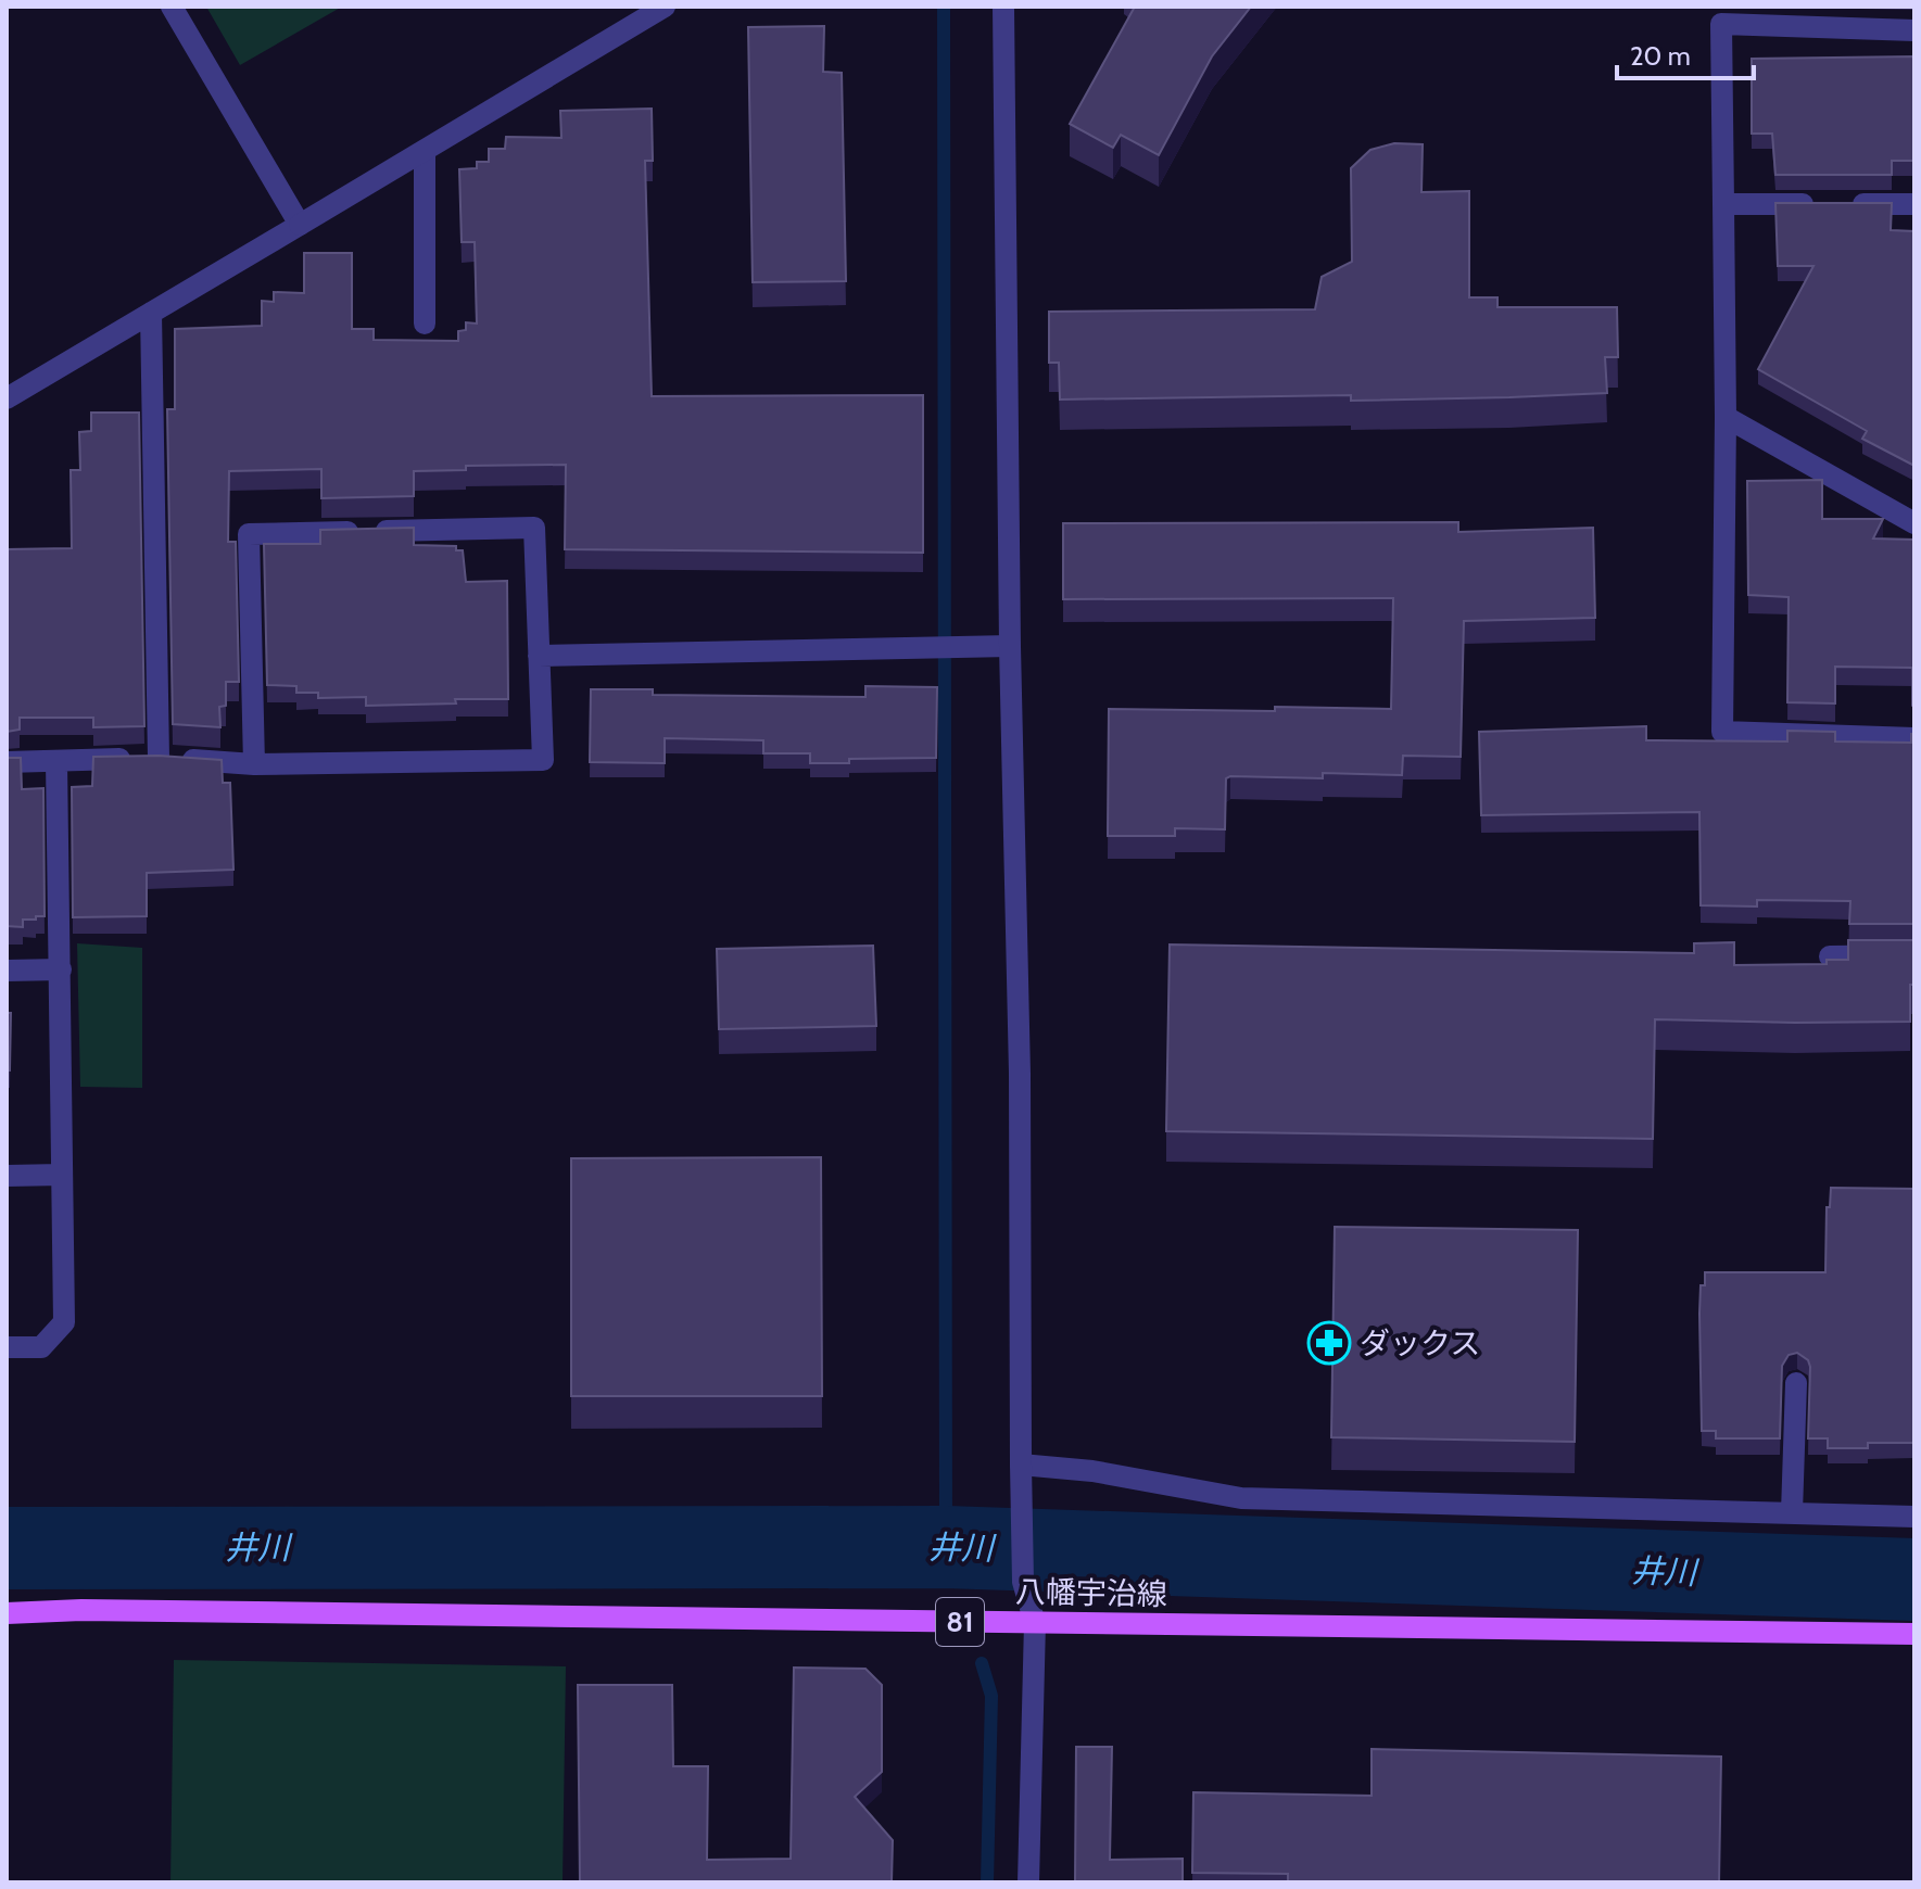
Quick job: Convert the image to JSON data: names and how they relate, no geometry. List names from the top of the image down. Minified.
{"streets":{"main road":["八幡宇治線","81"]},"water":["井川"],"places":{"pharmacy":["ダックス"]},"scale_bar":"20 m"}
